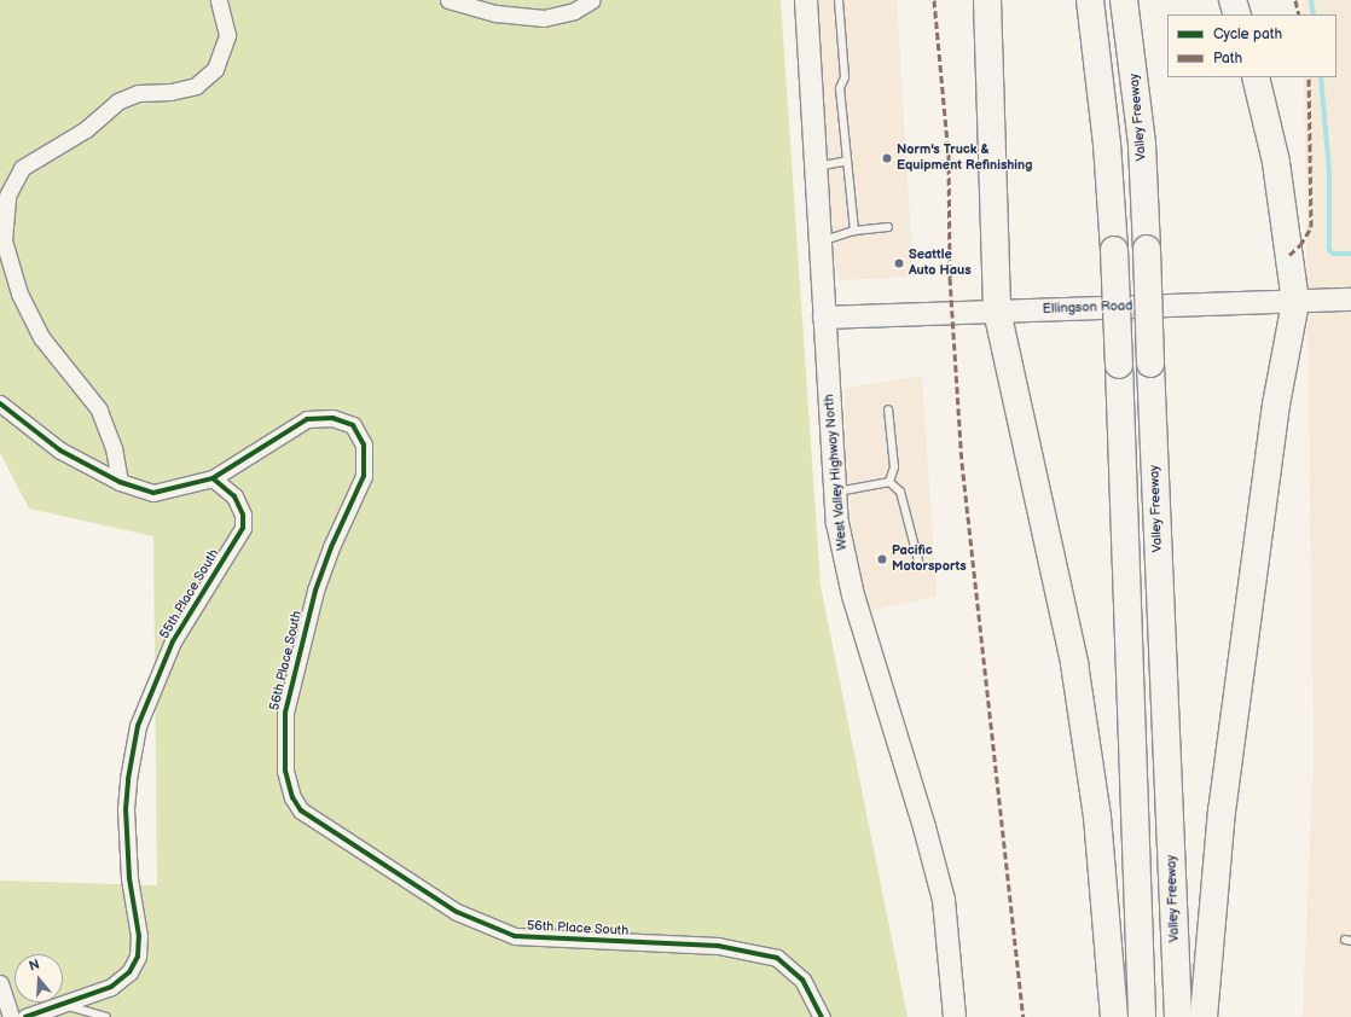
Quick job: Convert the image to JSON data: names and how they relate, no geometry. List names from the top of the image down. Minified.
{"streets":{"highway":["Valley Freeway"],"main road":["Ellingson Road","West Valley Highway North"],"street":["55th Place South","56th Place South"]},"crossings":[["Ellingson Road","West Valley Highway North"],["55th Place South","56th Place South"]],"places":["Norm's Truck & Equipment Refinishing","Seattle Auto Haus","Pacific Motorsports"],"legend":["Cycle path","Path"],"north":"top"}
